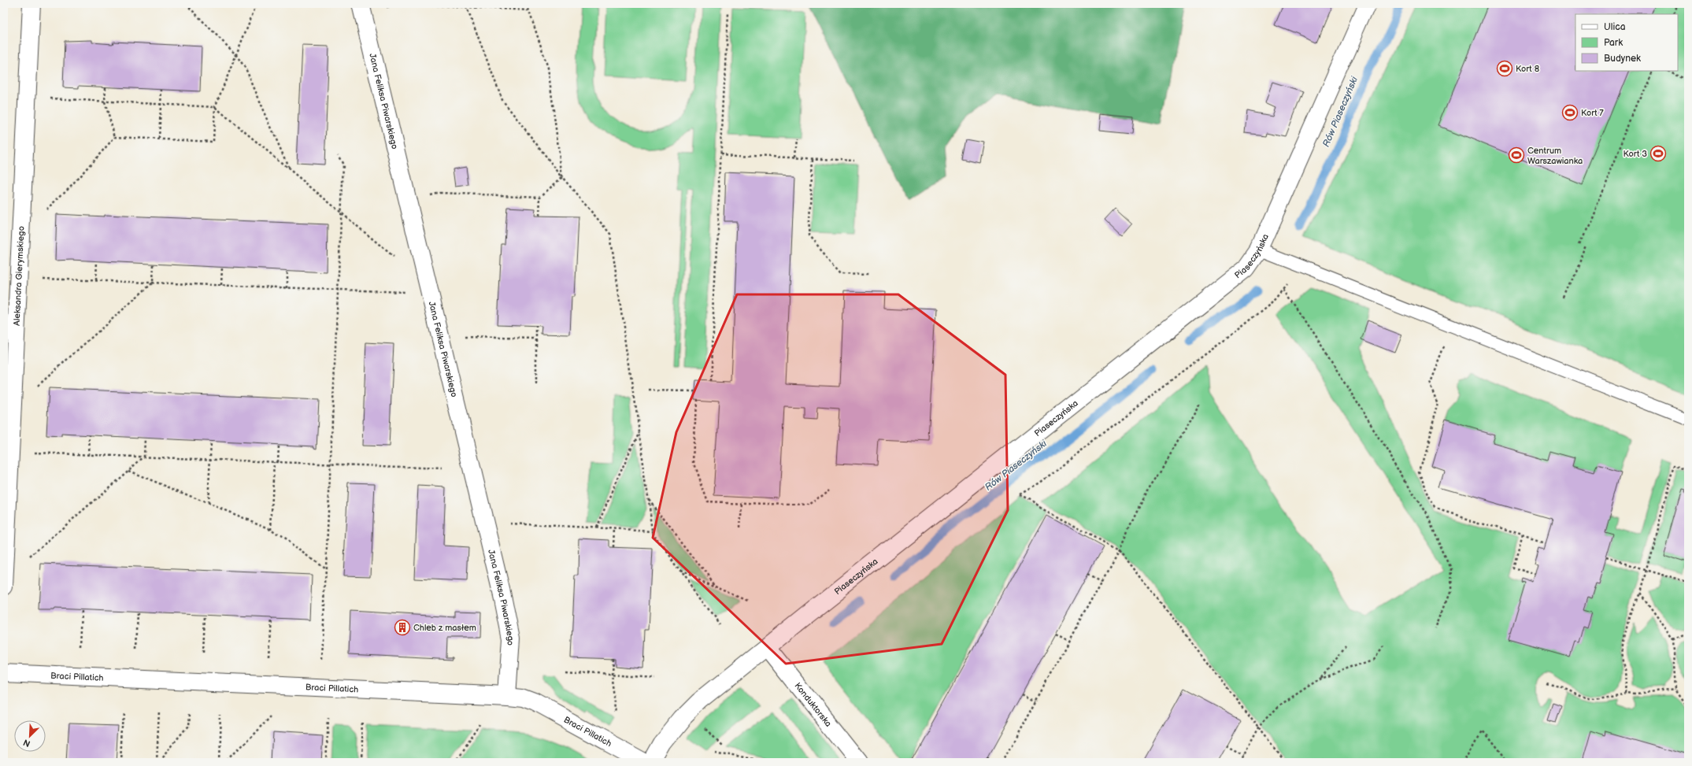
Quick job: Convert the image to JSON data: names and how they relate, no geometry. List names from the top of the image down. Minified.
{"streets":{"street":["Jana Feliksa Piwarskiego","Piaseczyńska","Aleksandra Gierymskiego","Braci Pillatich","Konduktorska"]},"crossings":[["Jana Feliksa Piwarskiego","Braci Pillatich"],["Piaseczyńska","Konduktorska"]],"water":["Rów Piaseczyński"],"places":{"sports":["Kort 8","Kort 7","Kort 3","Centrum Warszawianka"],"building":["Chleb z masłem"]},"legend":["Ulica","Park","Budynek"],"north":"bottom left"}
